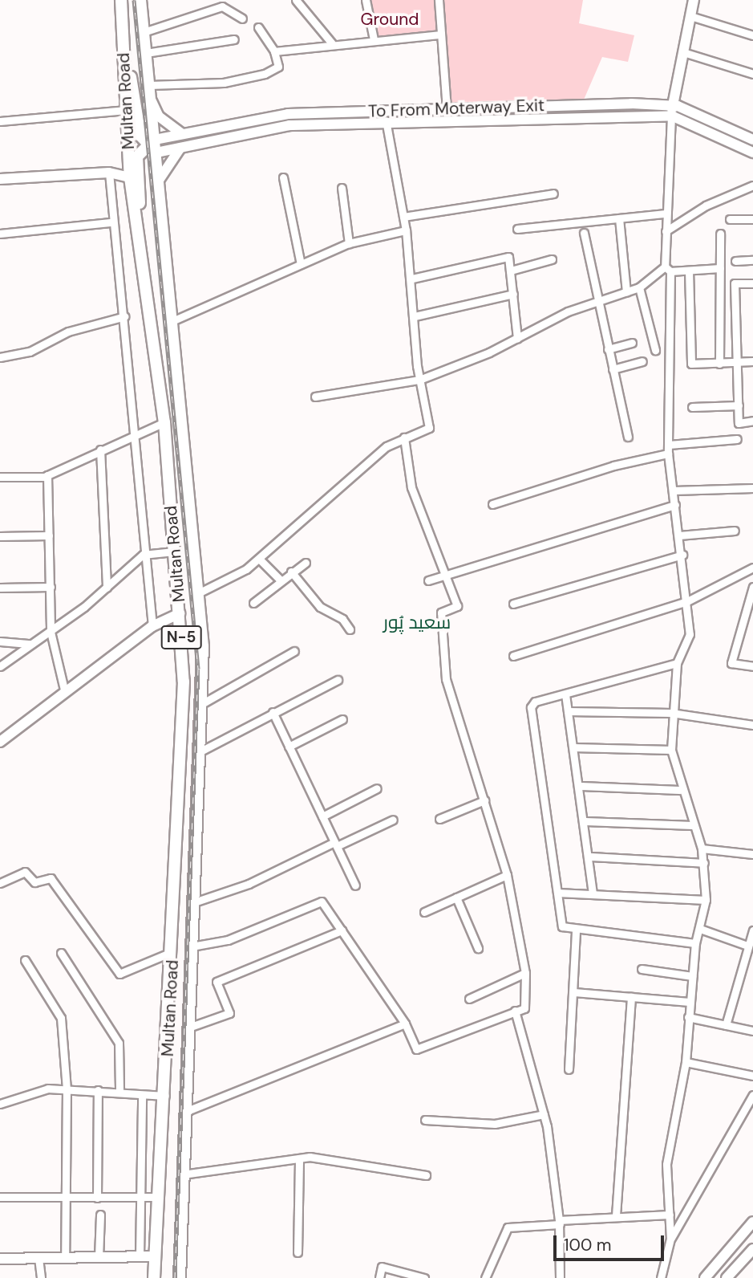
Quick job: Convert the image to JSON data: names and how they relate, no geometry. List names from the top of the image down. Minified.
{"streets":{"main road":["Multan Road","To From Moterway Exit","N-5"]},"crossings":[["Multan Road","To From Moterway Exit"]],"districts":["سعید پُور"],"parks":["Ground"],"scale_bar":"100 m"}
